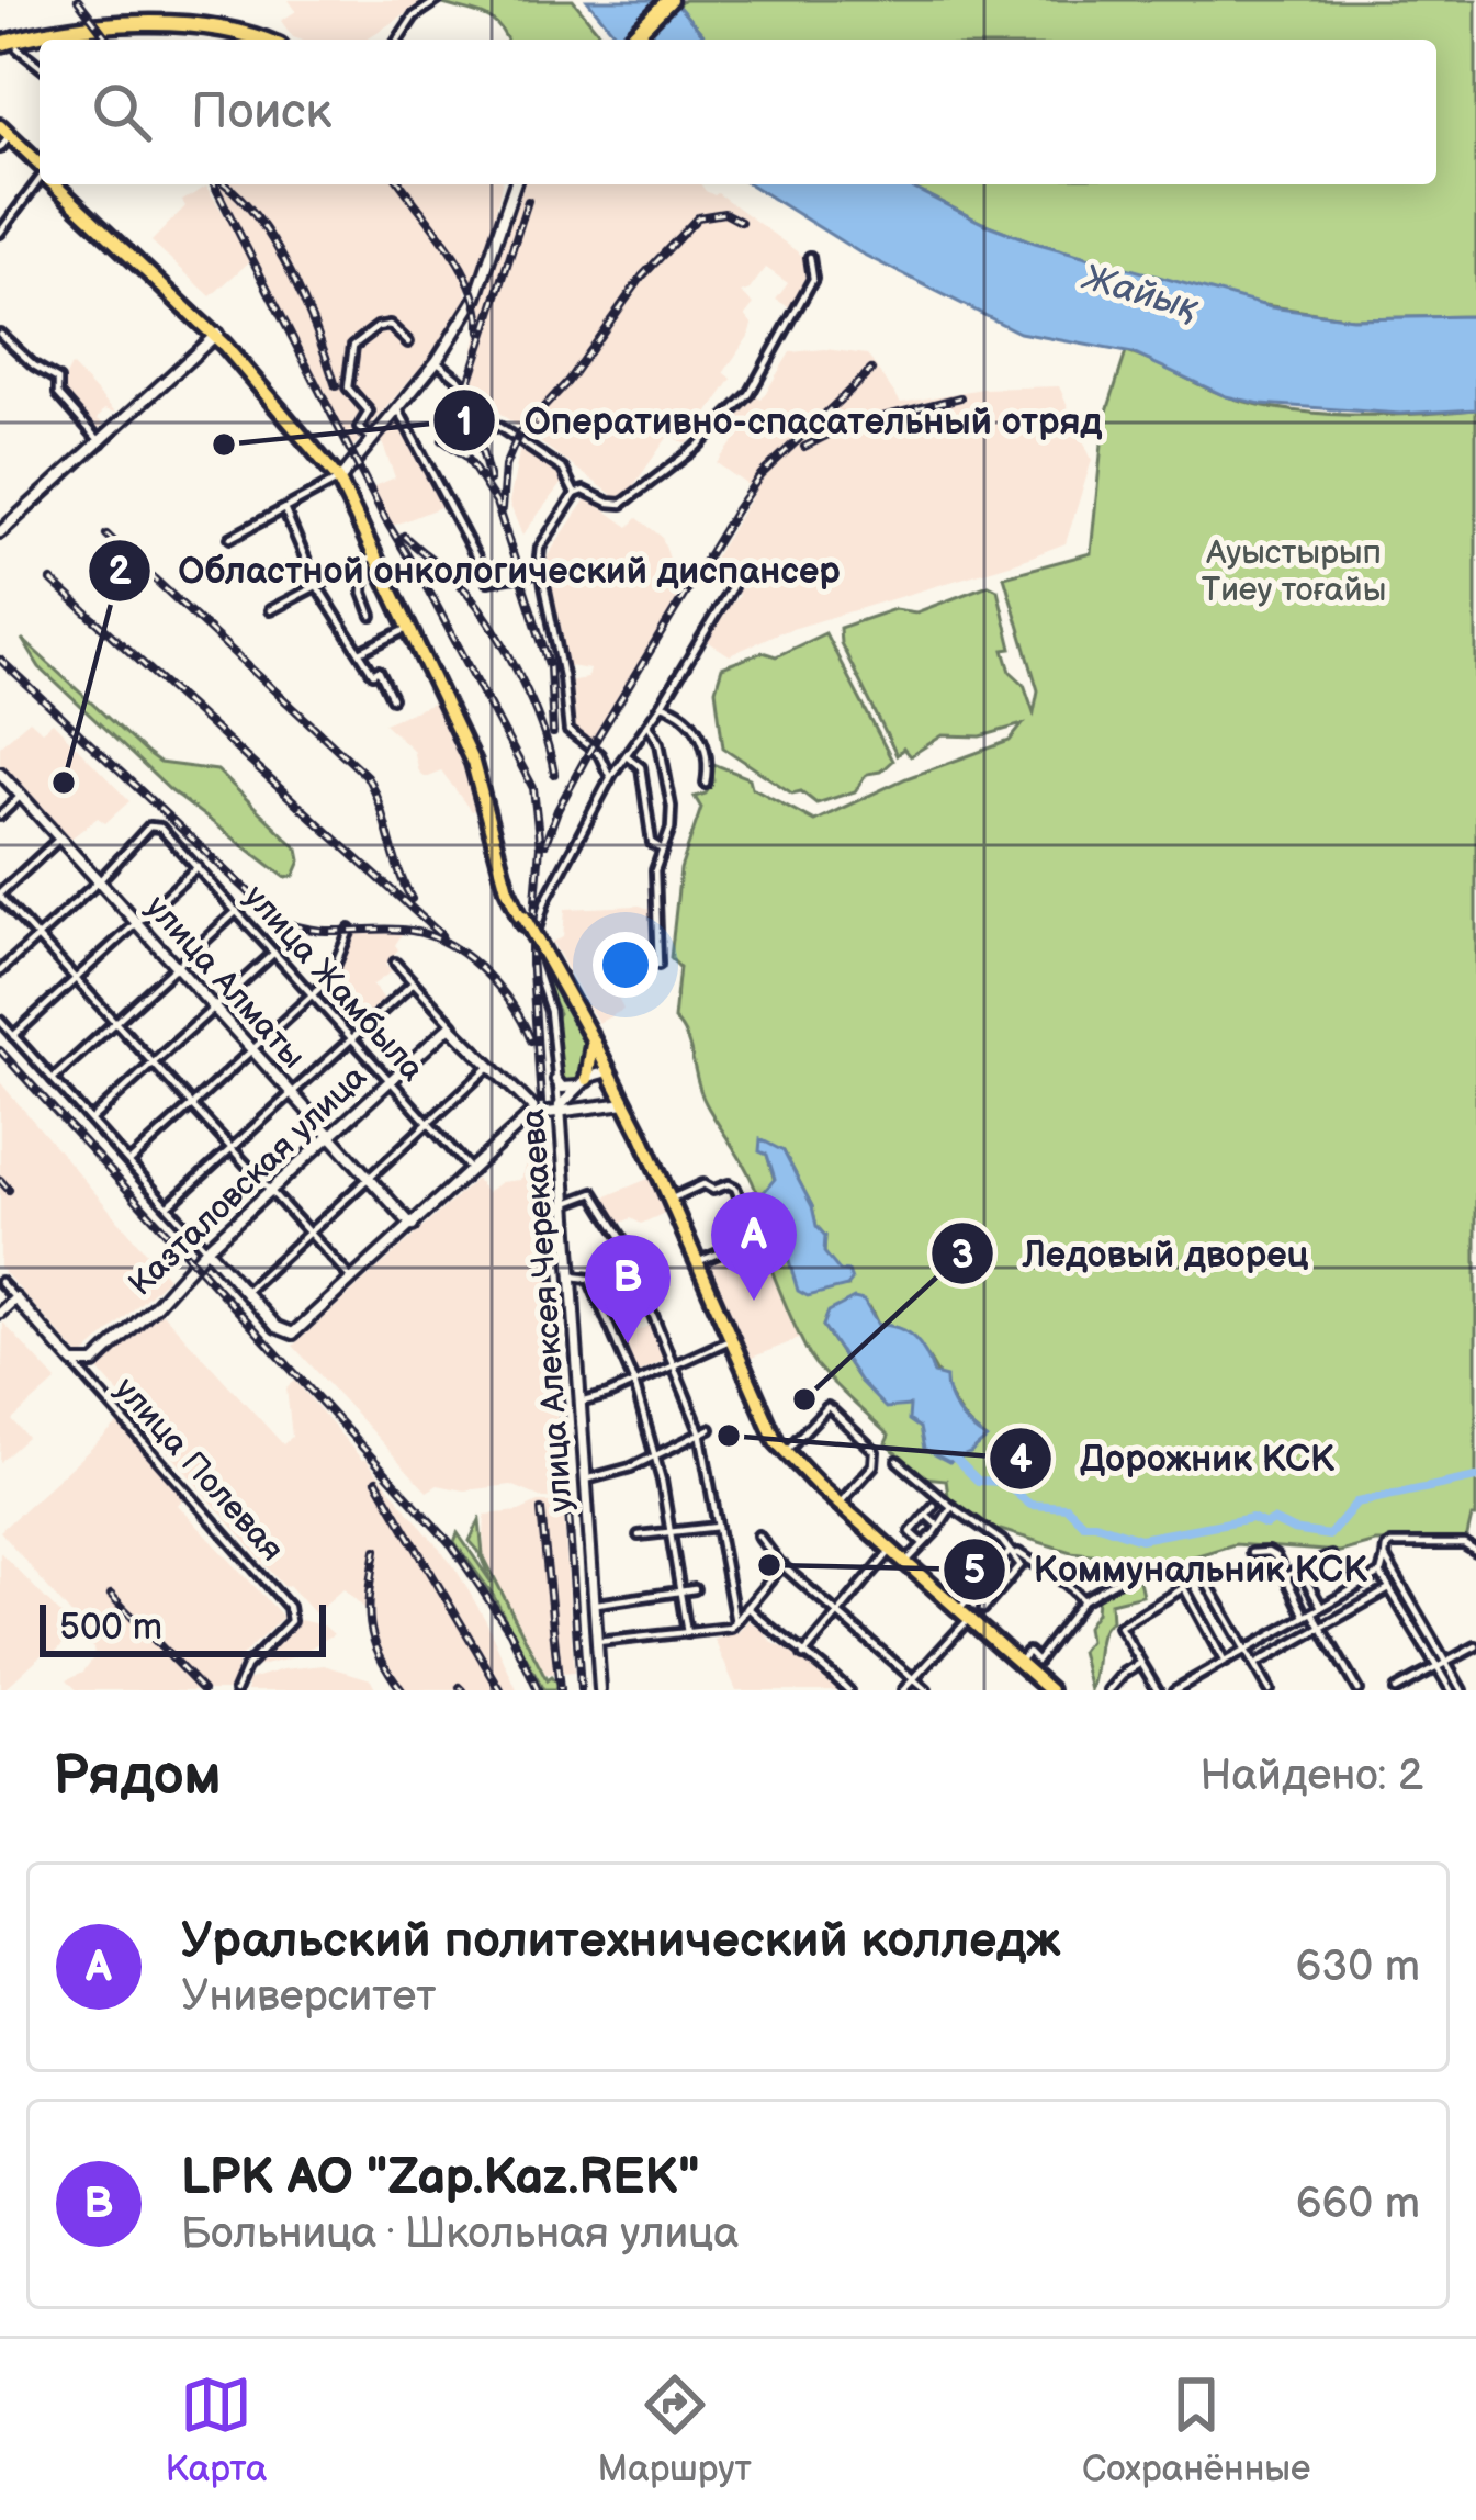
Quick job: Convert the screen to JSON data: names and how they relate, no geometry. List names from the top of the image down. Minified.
{"streets":{"street":["улица Алматы","улица Жамбыла","Казталовская улица","улица Алексея Черекаева","улица Полевая"]},"crossings":[["улица Алматы","улица Жамбыла"],["улица Алматы","Казталовская улица"],["улица Жамбыла","Казталовская улица"],["Казталовская улица","улица Полевая"]],"water":["Жайық"],"parks":["Ауыстырып Тиеу тоғайы"],"places":["Оперативно-спасательный отряд","Областной онкологический диспансер","Ледовый дворец","Дорожник КСК","Коммунальник КСК"],"scale_bar":"500 m","page":{"search":"Поиск","pins":["A","B"],"scale":"500 m","heading":["Рядом","Найдено: 2"],"list":[{"mark":"A","name":"Уральский политехнический колледж","note":"Университет","value":"630 m"},{"mark":"B","name":"LPK AO \"Zap.Kaz.REK\"","note":"Больница · Школьная улица","value":"660 m"}],"nav":["Карта","Маршрут","Сохранённые"]}}
